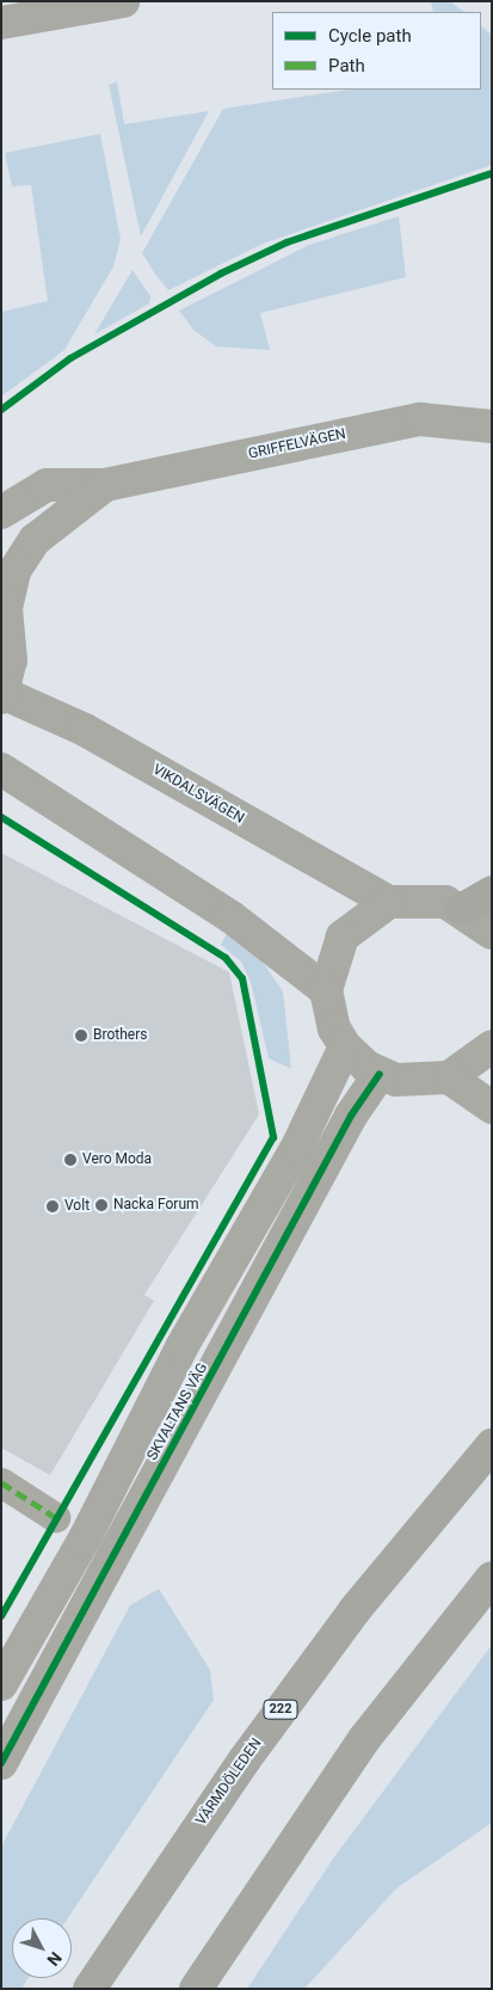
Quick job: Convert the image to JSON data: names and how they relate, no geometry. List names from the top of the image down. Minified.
{"streets":{"highway":["222","VÄRMDÖLEDEN"],"street":["GRIFFELVÄGEN","VIKDALSVÄGEN","SKVALTANS VÄG"]},"crossings":[["GRIFFELVÄGEN","VIKDALSVÄGEN"]],"places":["Brothers","Vero Moda","Nacka Forum","Volt"],"legend":["Cycle path","Path"],"north":"bottom right"}
